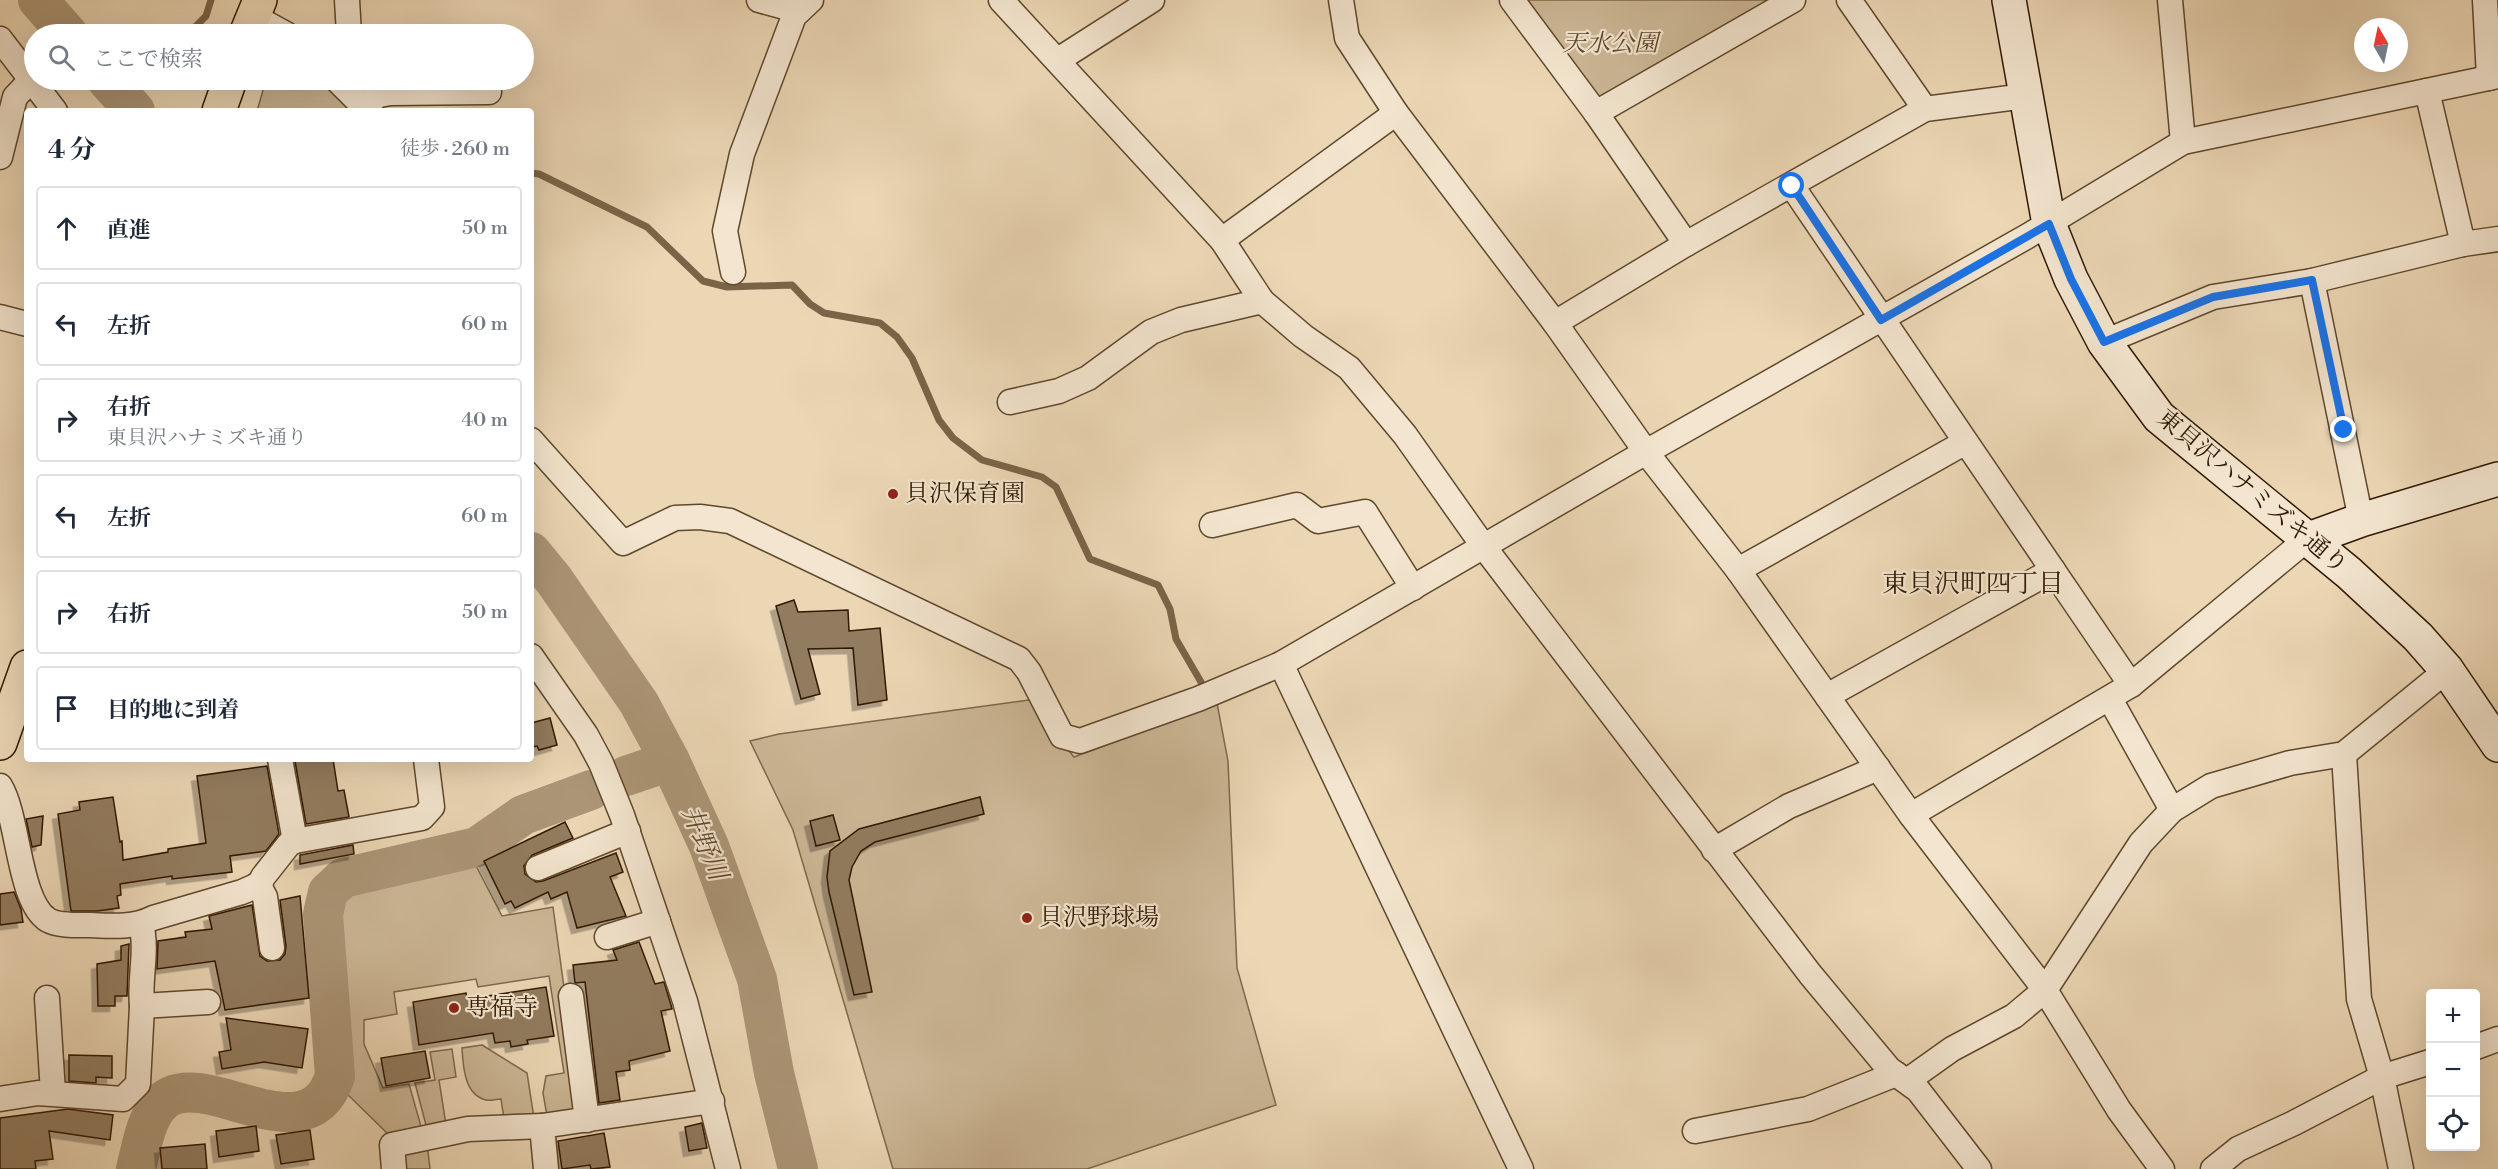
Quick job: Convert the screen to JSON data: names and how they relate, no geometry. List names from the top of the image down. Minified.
{"streets":{"street":["東貝沢ハナミズキ通り"]},"districts":["東貝沢町四丁目"],"water":["井野川"],"parks":["天水公園"],"places":["貝沢保育園","貝沢野球場","専福寺"],"north":"top","page":{"search":"ここで検索","heading":["4 分","徒歩 · 260 m"],"list":[["直進","50 m"],["左折","60 m"],["右折","東貝沢ハナミズキ通り","40 m"],["左折","60 m"],["右折","50 m"],"目的地に到着"],"map_buttons":["+","−"]}}
